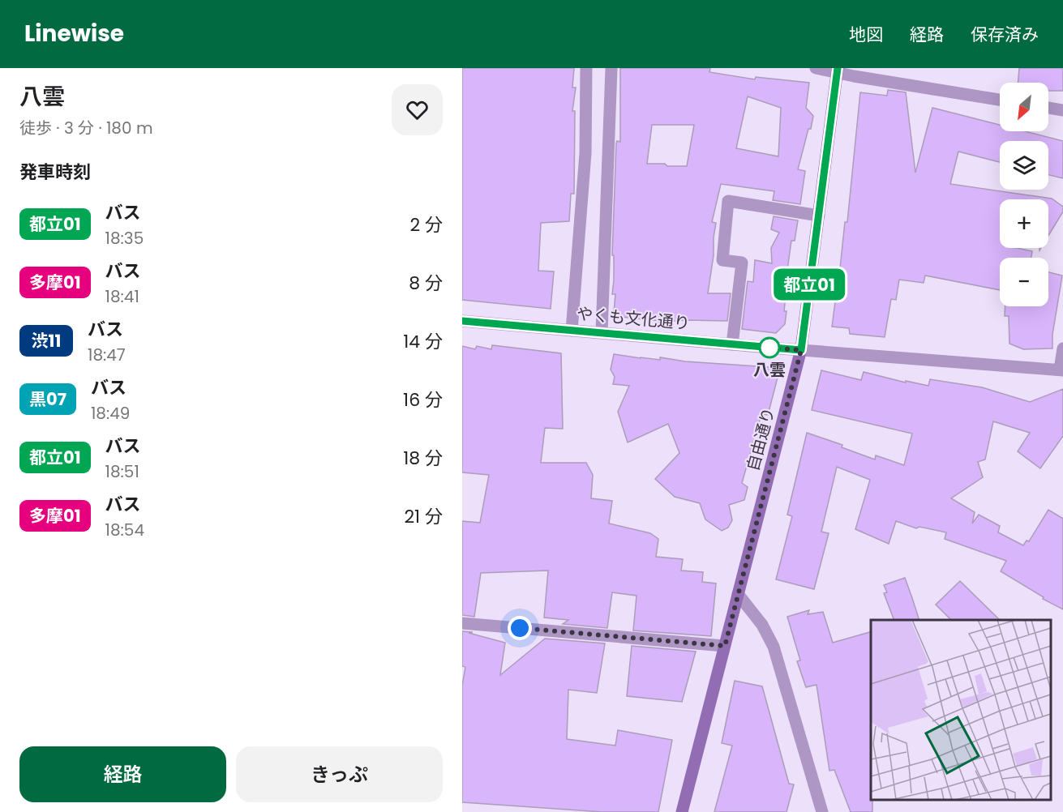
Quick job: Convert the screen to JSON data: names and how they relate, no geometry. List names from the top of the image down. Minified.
{"streets":{"main road":["自由通り"],"street":["やくも文化通り"]},"crossings":[["やくも文化通り","自由通り"]],"places":["八雲"],"lines":["bus line 都立01"],"north":"bottom left","page":{"header":"Linewise","nav":["地図","経路","保存済み"],"heading":[["八雲","徒歩 · 3 分 · 180 m"],"発車時刻"],"on_map":"都立01","map_buttons":["+","−"],"list":[{"mark":"都立01","name":"バス","note":"18:35","value":"2 分"},{"mark":"多摩01","name":"バス","note":"18:41","value":"8 分"},{"mark":"渋11","name":"バス","note":"18:47","value":"14 分"},{"mark":"黒07","name":"バス","note":"18:49","value":"16 分"},{"mark":"都立01","name":"バス","note":"18:51","value":"18 分"},{"mark":"多摩01","name":"バス","note":"18:54","value":"21 分"}],"buttons":["経路","きっぷ"]}}
